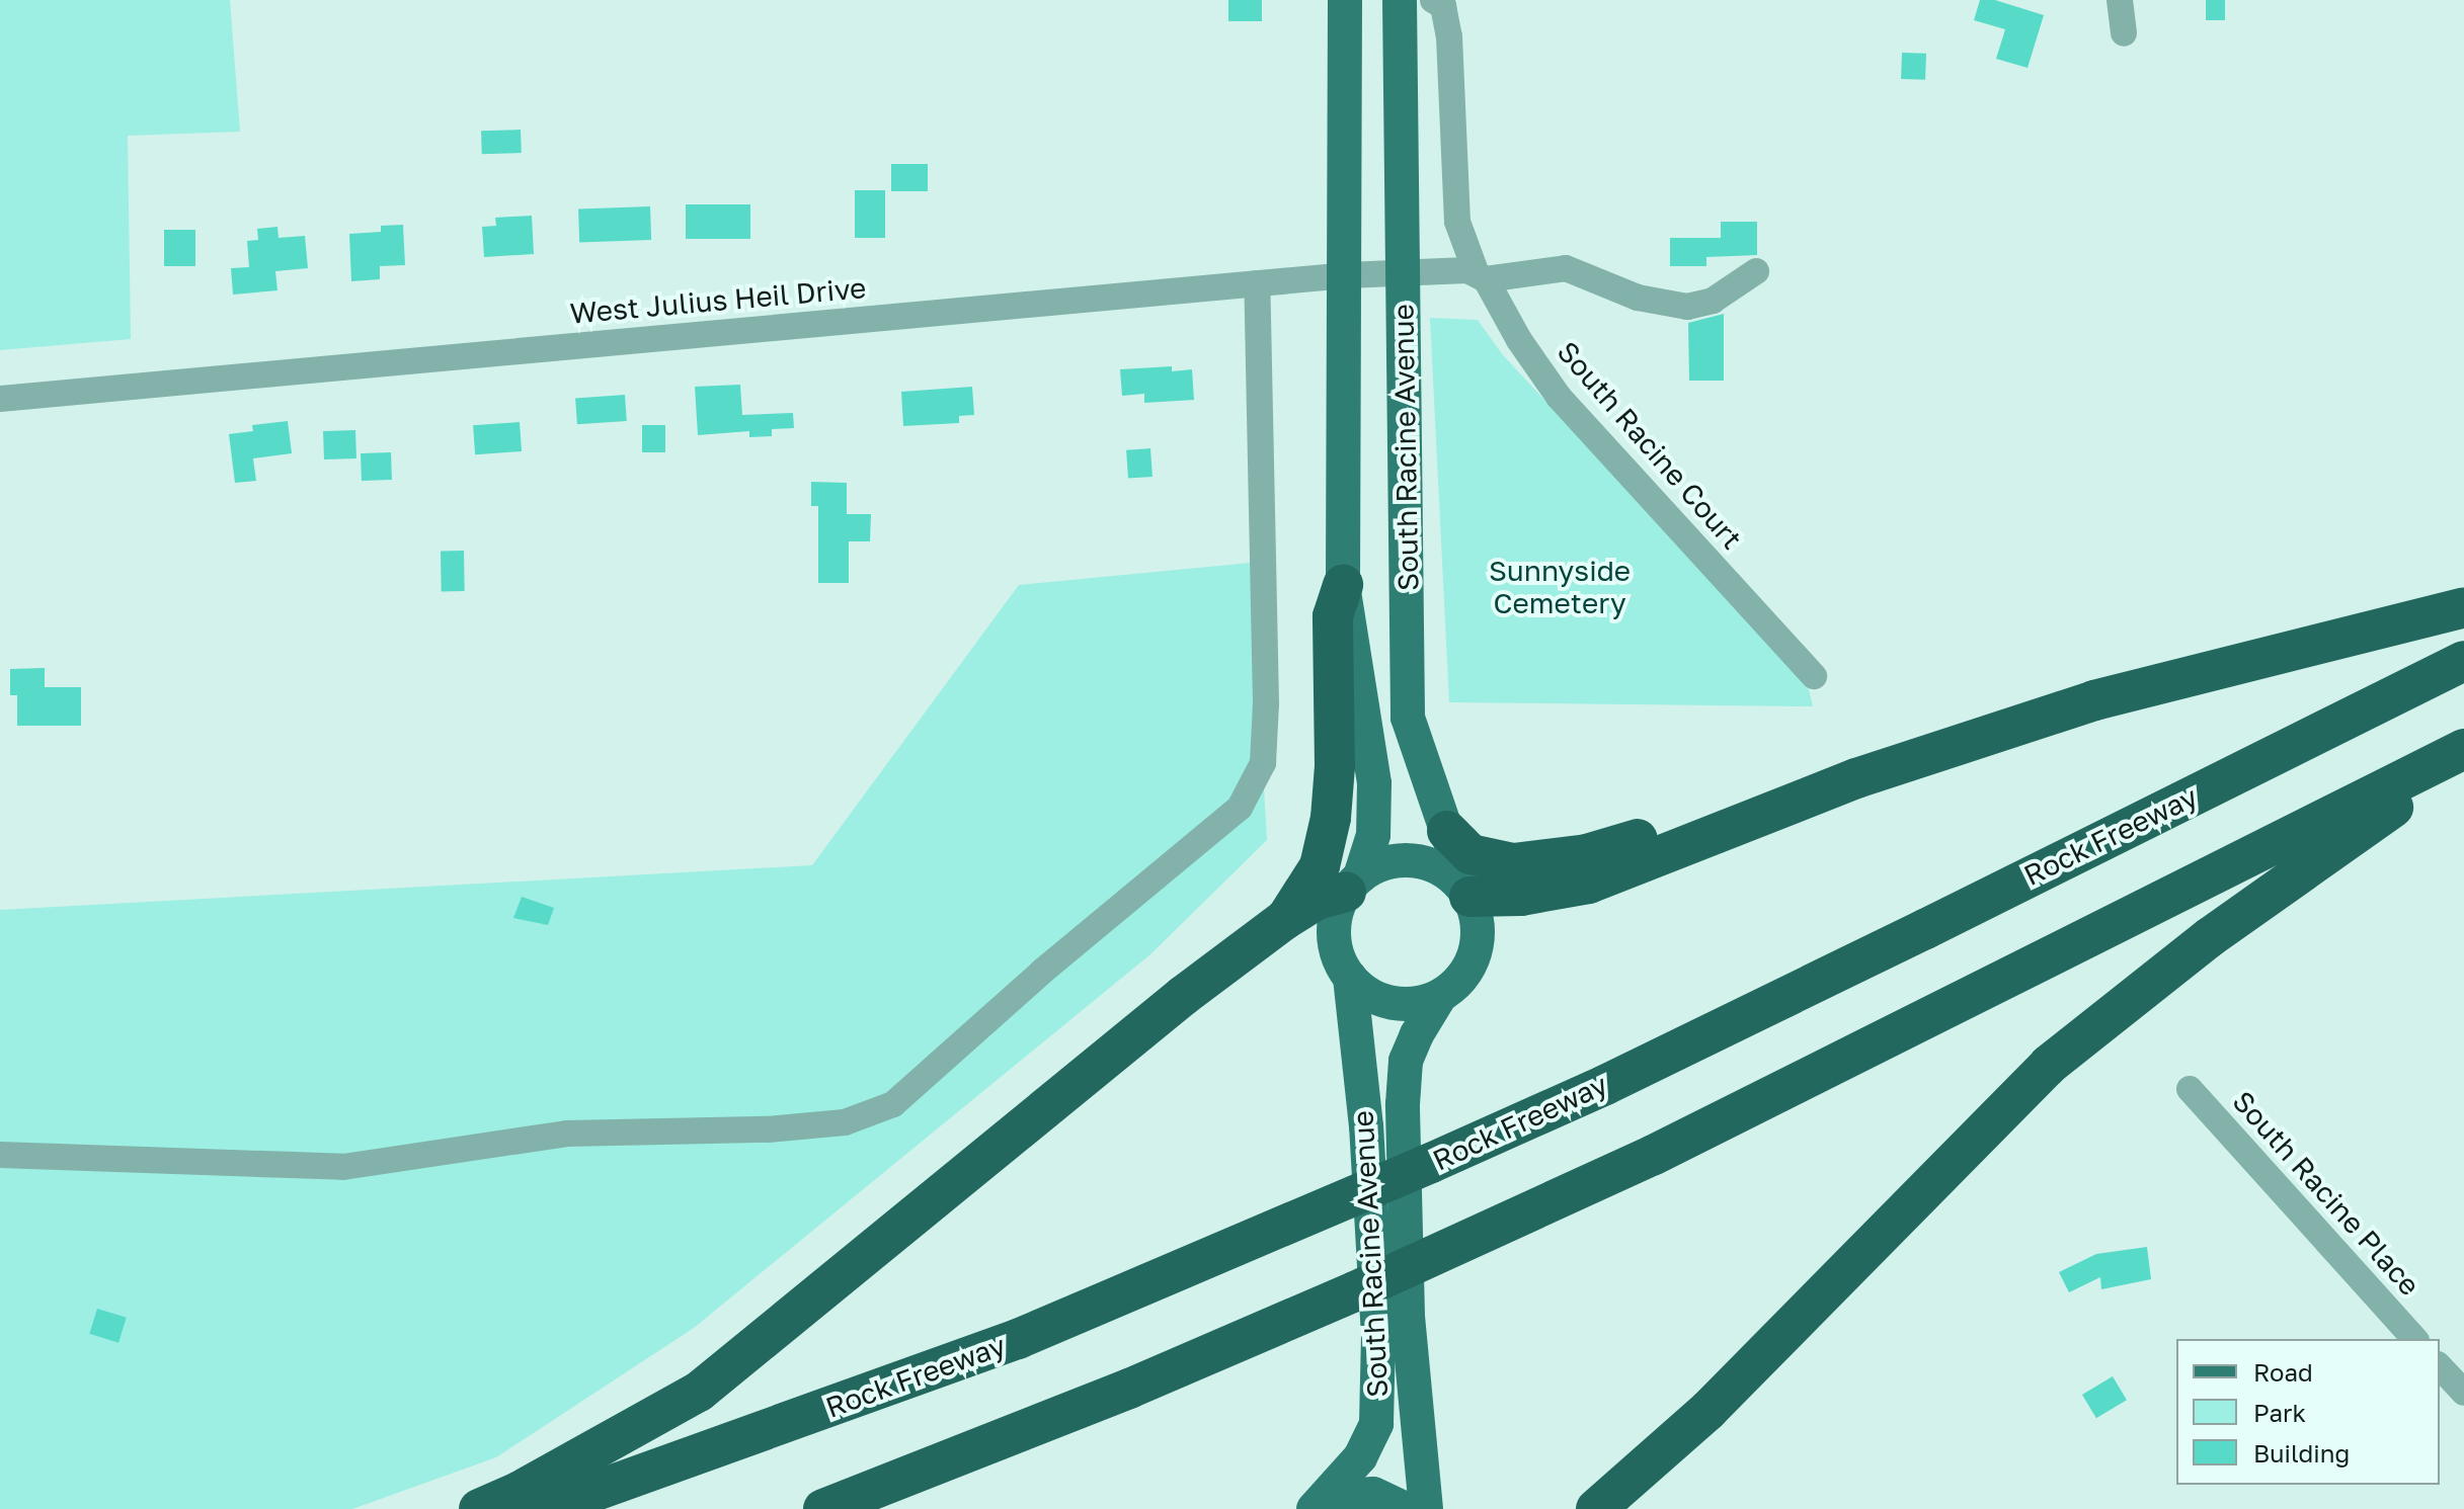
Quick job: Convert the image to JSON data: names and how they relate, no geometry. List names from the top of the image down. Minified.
{"streets":{"highway":["Rock Freeway"],"main road":["South Racine Avenue"],"street":["West Julius Heil Drive","South Racine Court","South Racine Place"]},"crossings":[["West Julius Heil Drive","South Racine Avenue"]],"parks":["Sunnyside Cemetery"],"legend":["Road","Park","Building"]}
